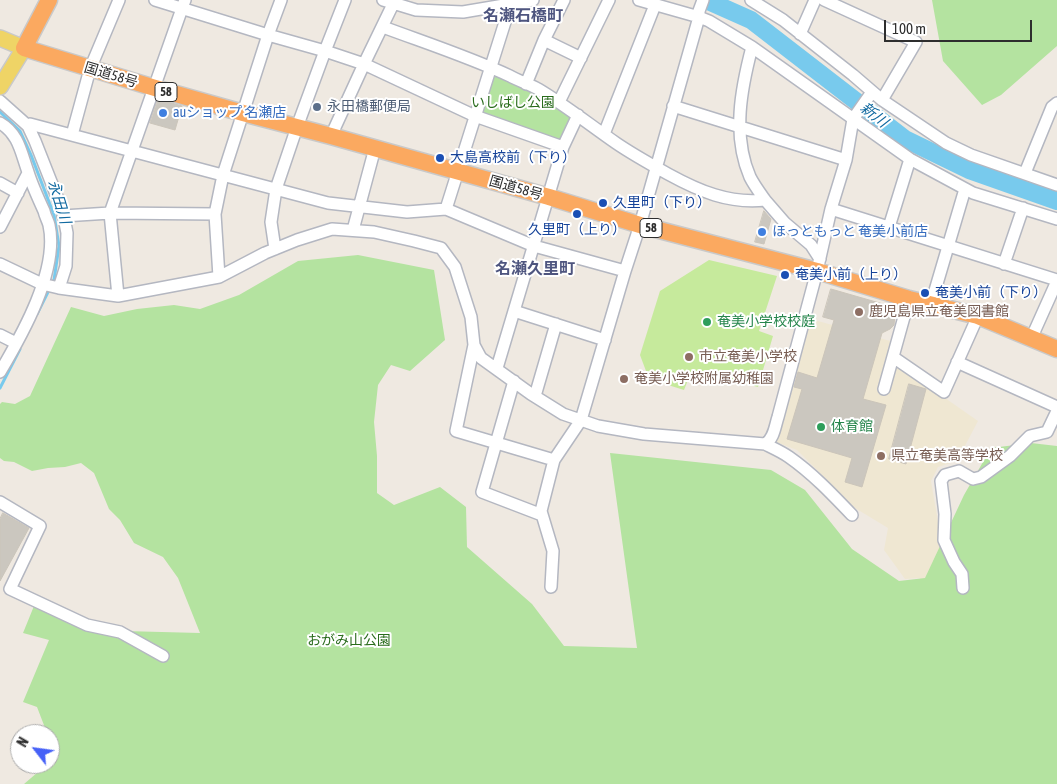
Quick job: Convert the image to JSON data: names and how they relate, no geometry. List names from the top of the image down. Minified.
{"streets":{"highway":["国道58号","58"]},"districts":["名瀬石橋町","名瀬久里町"],"water":["新川","永田川"],"parks":["いしばし公園","おがみ山公園"],"places":["永田橋郵便局","auショップ 名瀬店","大島高校前（下り）","久里町（下り）","久里町（上り）","ほっともっと 奄美小前店","奄美小前（上り）","奄美小前（下り）","鹿児島県立奄美図書館","奄美小学校校庭","市立奄美小学校","奄美小学校附属幼稚園","体育館","県立奄美高等学校"],"scale_bar":"100 m","north":"top left"}
